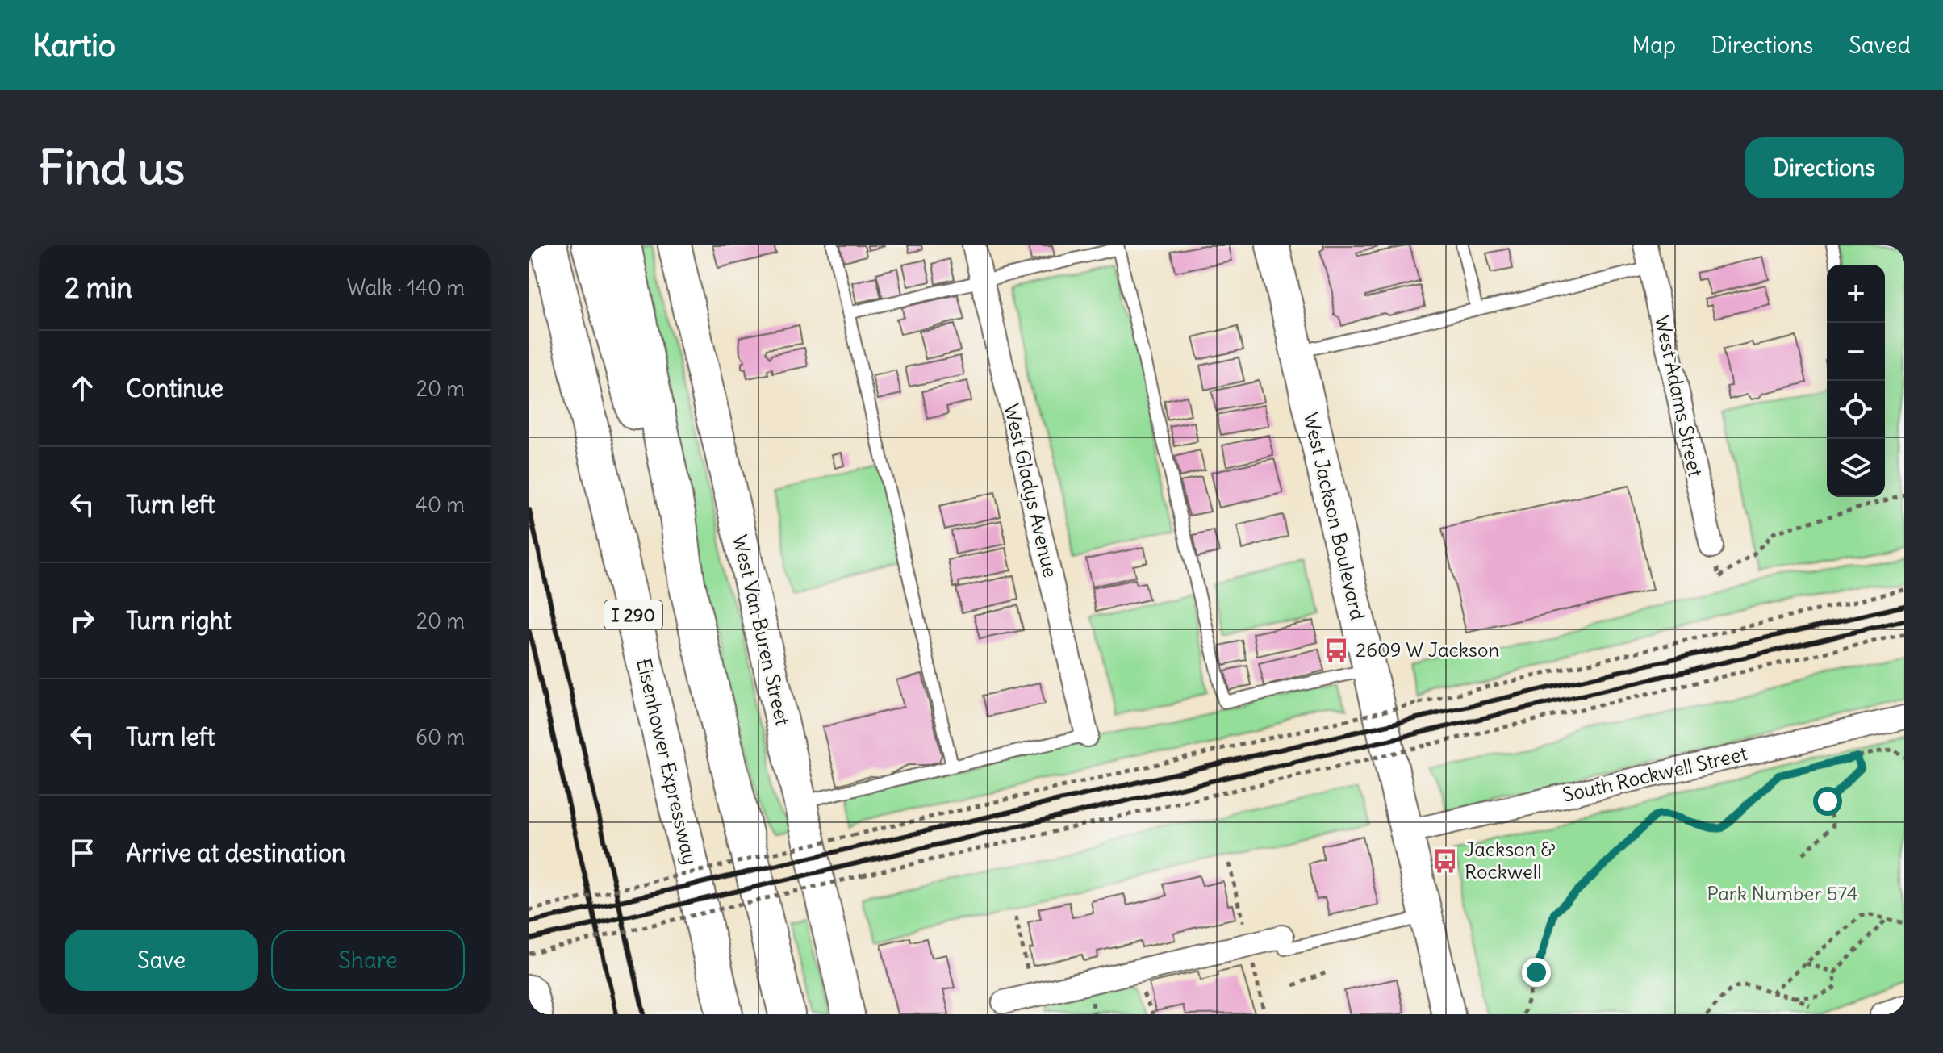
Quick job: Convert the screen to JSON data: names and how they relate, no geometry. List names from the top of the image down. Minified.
{"streets":{"highway":["I 290","Eisenhower Expressway"],"street":["West Adams Street","West Gladys Avenue","West Jackson Boulevard","West Van Buren Street","South Rockwell Street"]},"crossings":[["West Jackson Boulevard","South Rockwell Street"]],"parks":["Park Number 574"],"places":{"bus stop":["2609 W Jackson","Jackson & Rockwell"]},"page":{"header":"Kartio","nav":["Map","Directions","Saved"],"buttons":["Directions",["Save","Share"]],"title":"Find us","heading":["2 min","Walk · 140 m"],"map_buttons":["+","−"],"list":[["Continue","20 m"],["Turn left","40 m"],["Turn right","20 m"],["Turn left","60 m"],"Arrive at destination"]}}
